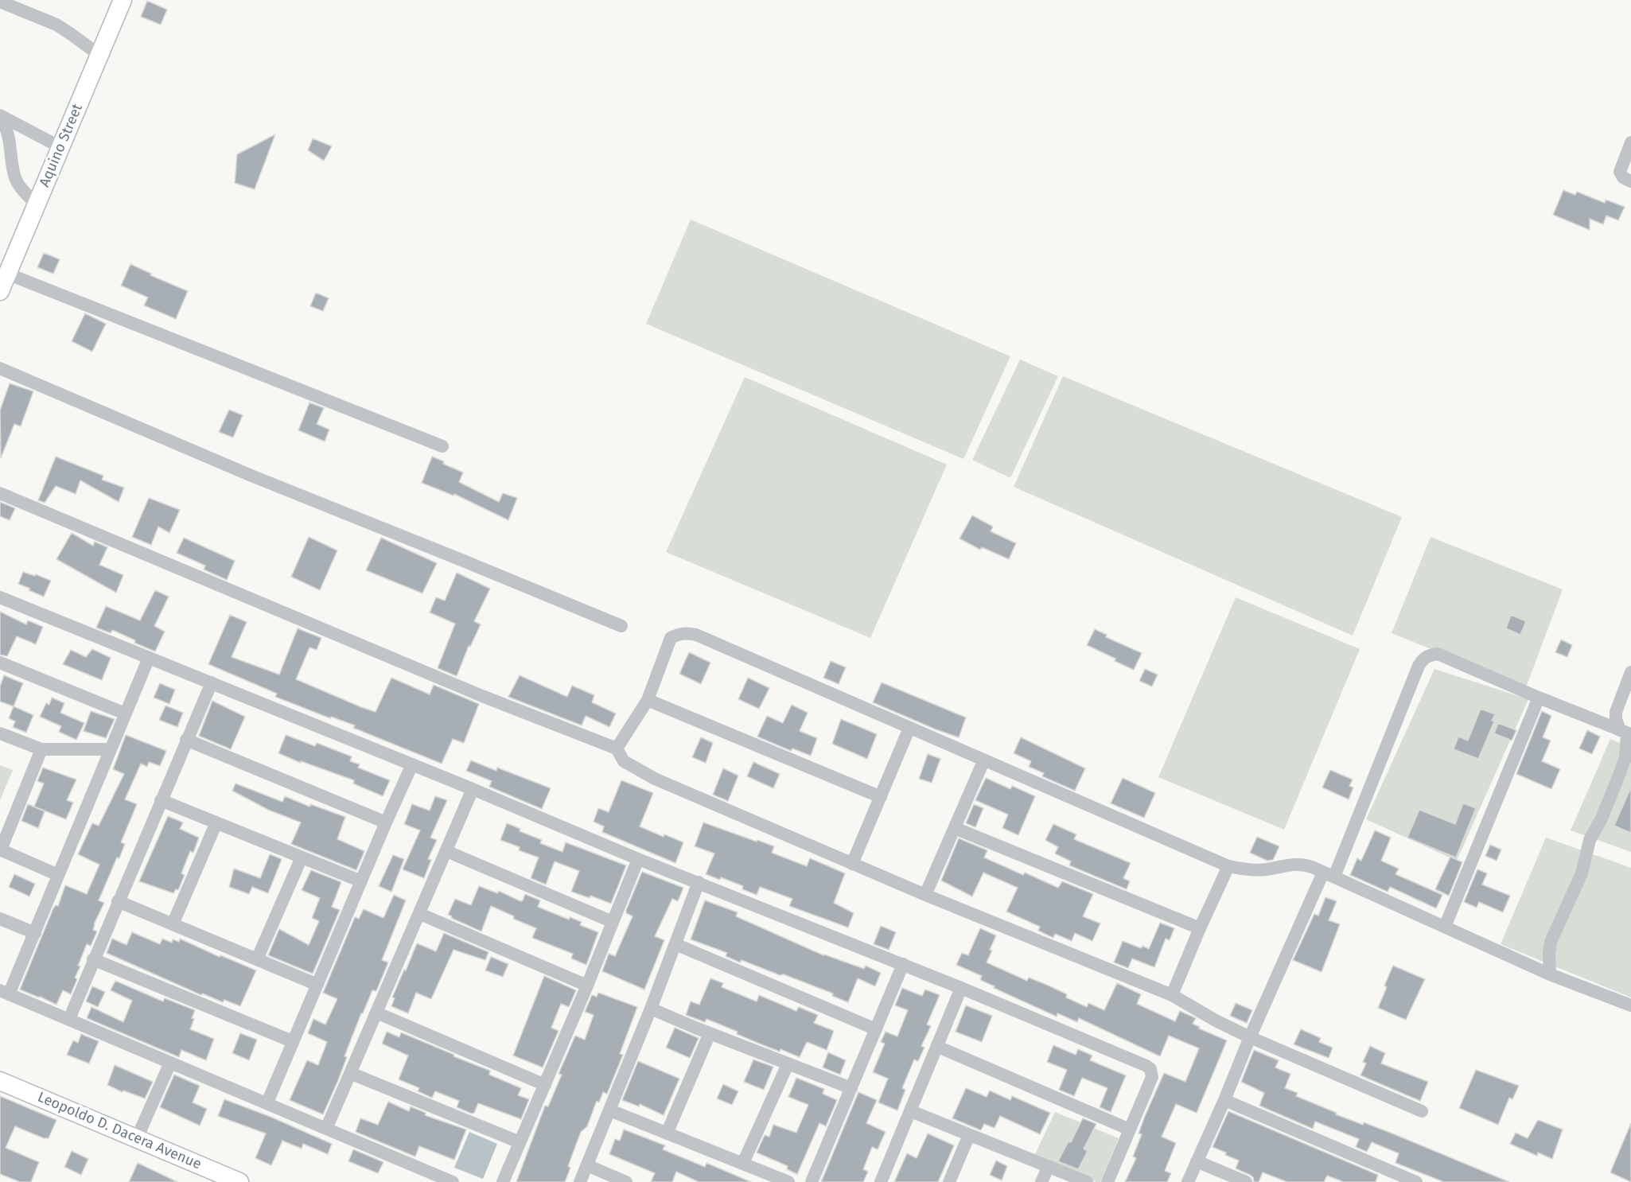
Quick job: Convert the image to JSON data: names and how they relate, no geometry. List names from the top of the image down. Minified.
{"streets":{"main road":["Aquino Street","Leopoldo D. Dacera Avenue"]}}
